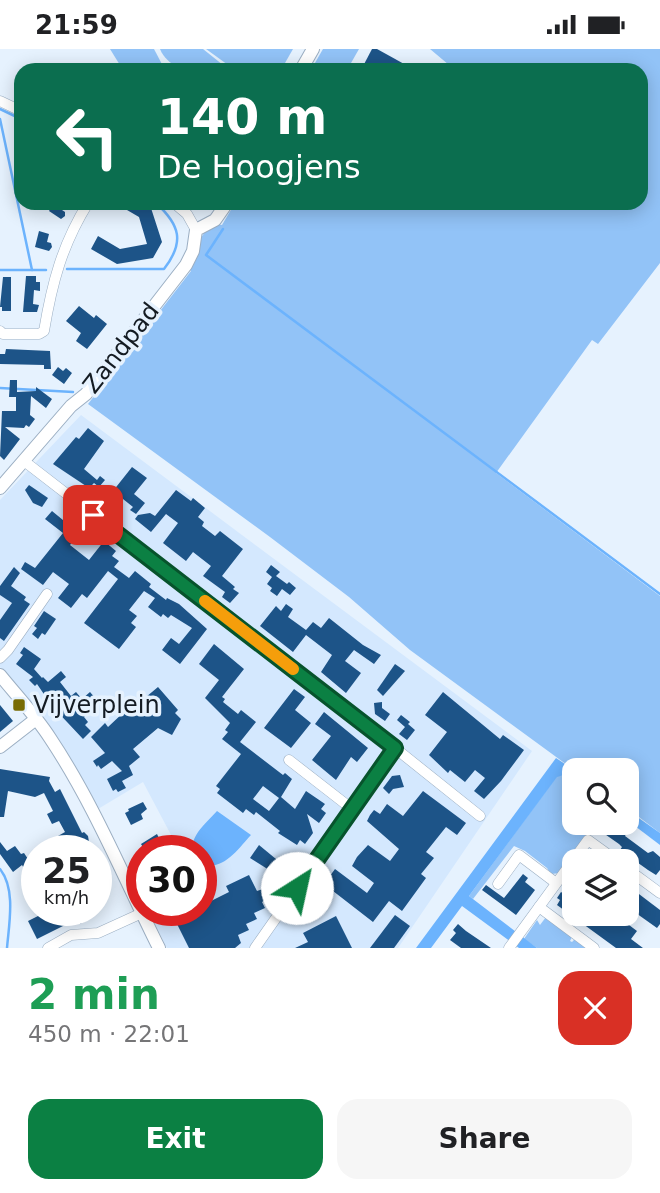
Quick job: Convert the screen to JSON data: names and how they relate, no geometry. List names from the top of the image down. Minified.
{"streets":{"street":["Zandpad"]},"places":{"transit":["Vijverplein"]},"page":{"status":"21:59","turn":["140 m","De Hoogjens"],"speed":"25 km/h","limit":"30","heading":["2 min","450 m · 22:01"],"buttons":["Exit","Share"]}}
